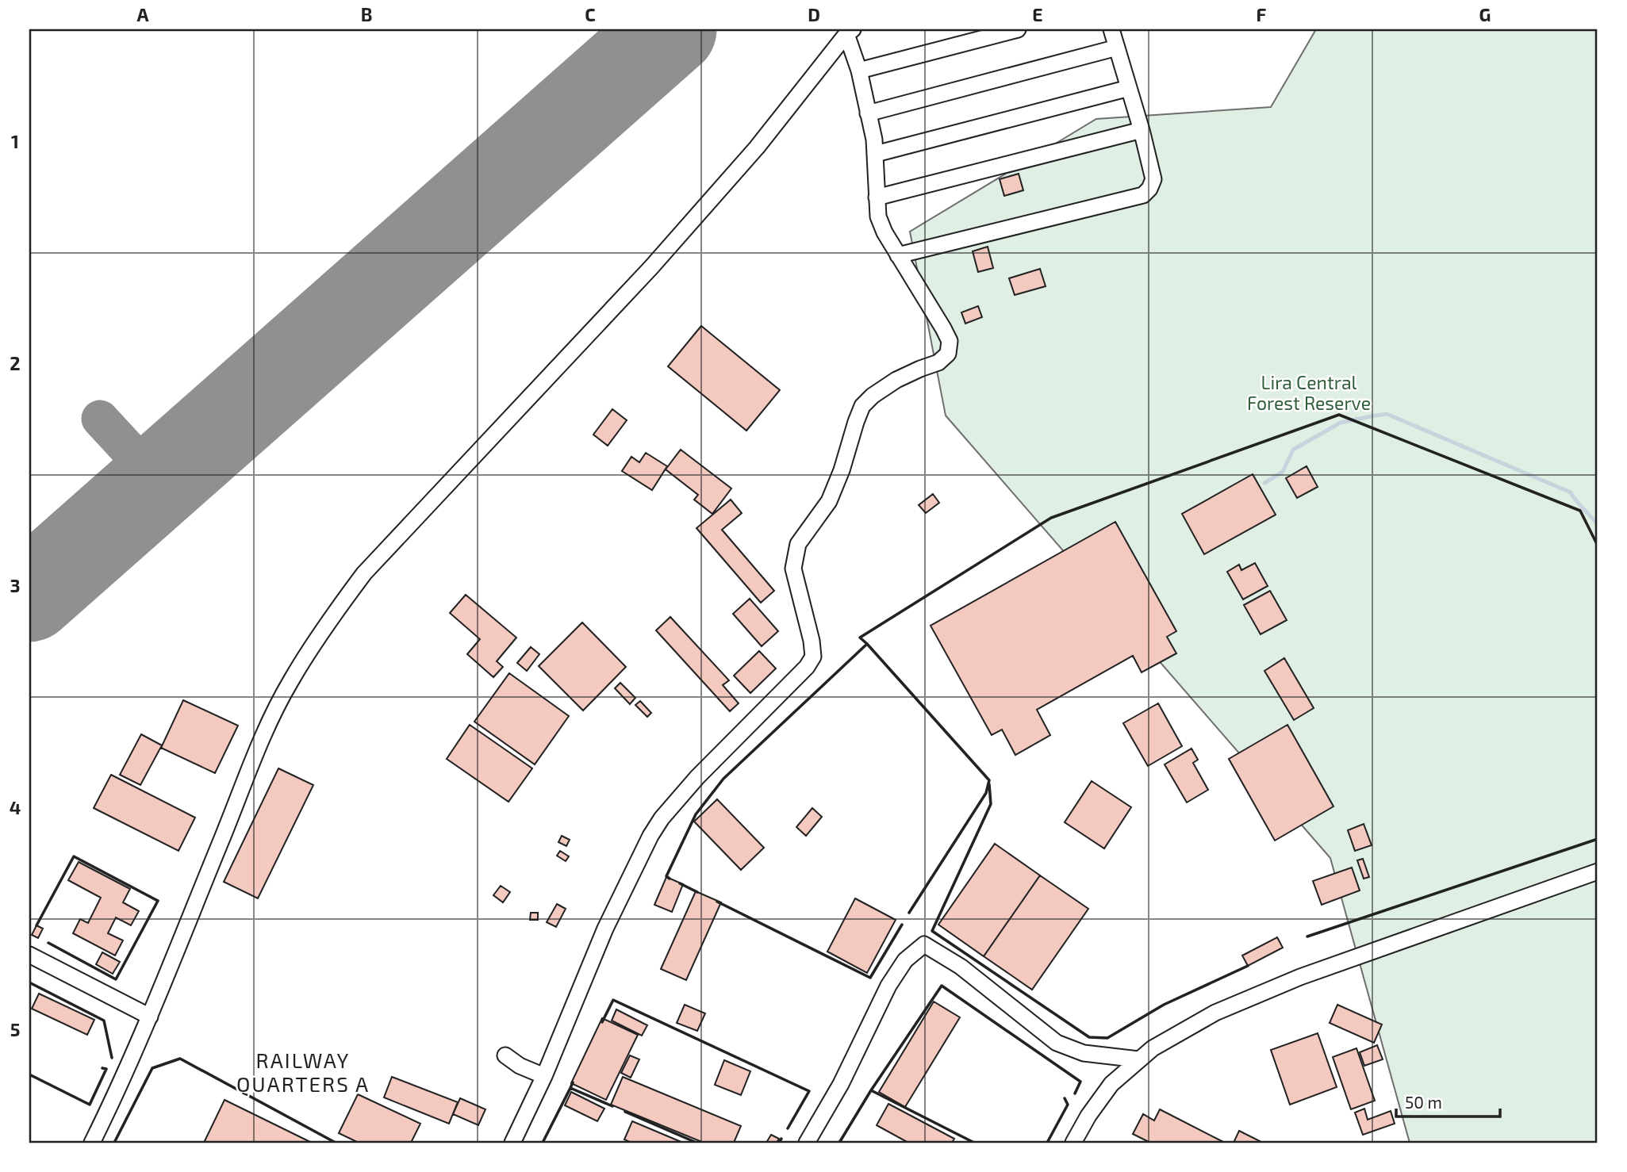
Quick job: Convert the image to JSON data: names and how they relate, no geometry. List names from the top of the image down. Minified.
{"districts":["RAILWAY QUARTERS A"],"parks":["Lira Central Forest Reserve"],"scale_bar":"50 m","grid":{"columns":["A","B","C","D","E","F","G"],"rows":["1","2","3","4","5"]}}
